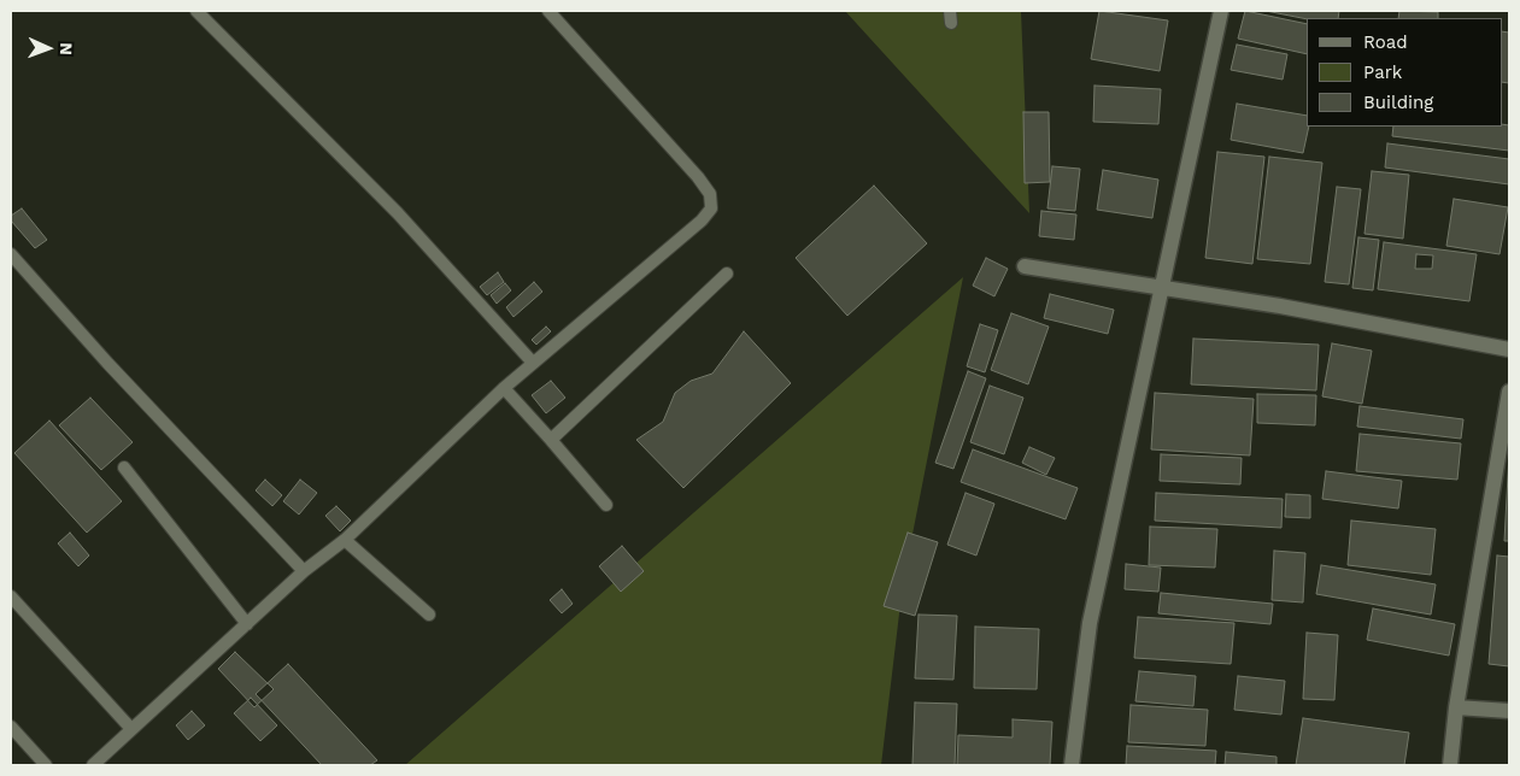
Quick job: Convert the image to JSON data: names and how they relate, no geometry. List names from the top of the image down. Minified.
{"legend":["Road","Park","Building"],"north":"right"}
